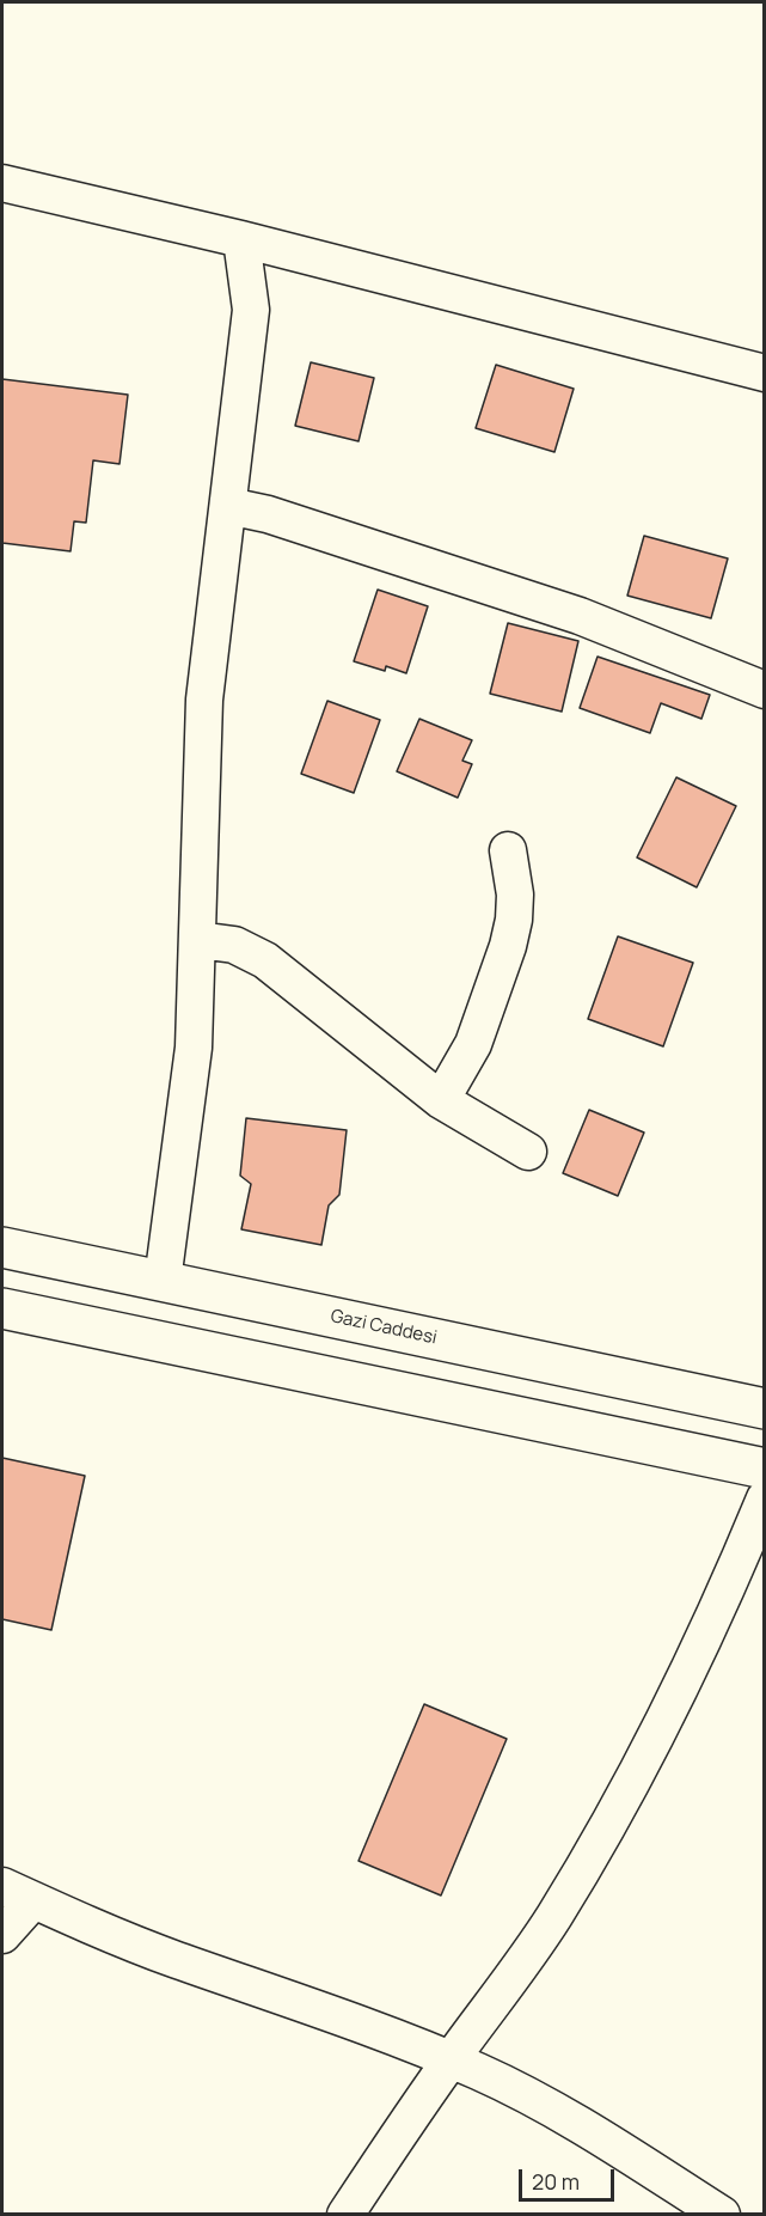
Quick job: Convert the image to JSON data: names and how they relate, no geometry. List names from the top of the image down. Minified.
{"streets":{"highway":["Gazi Caddesi"]},"scale_bar":"20 m"}
